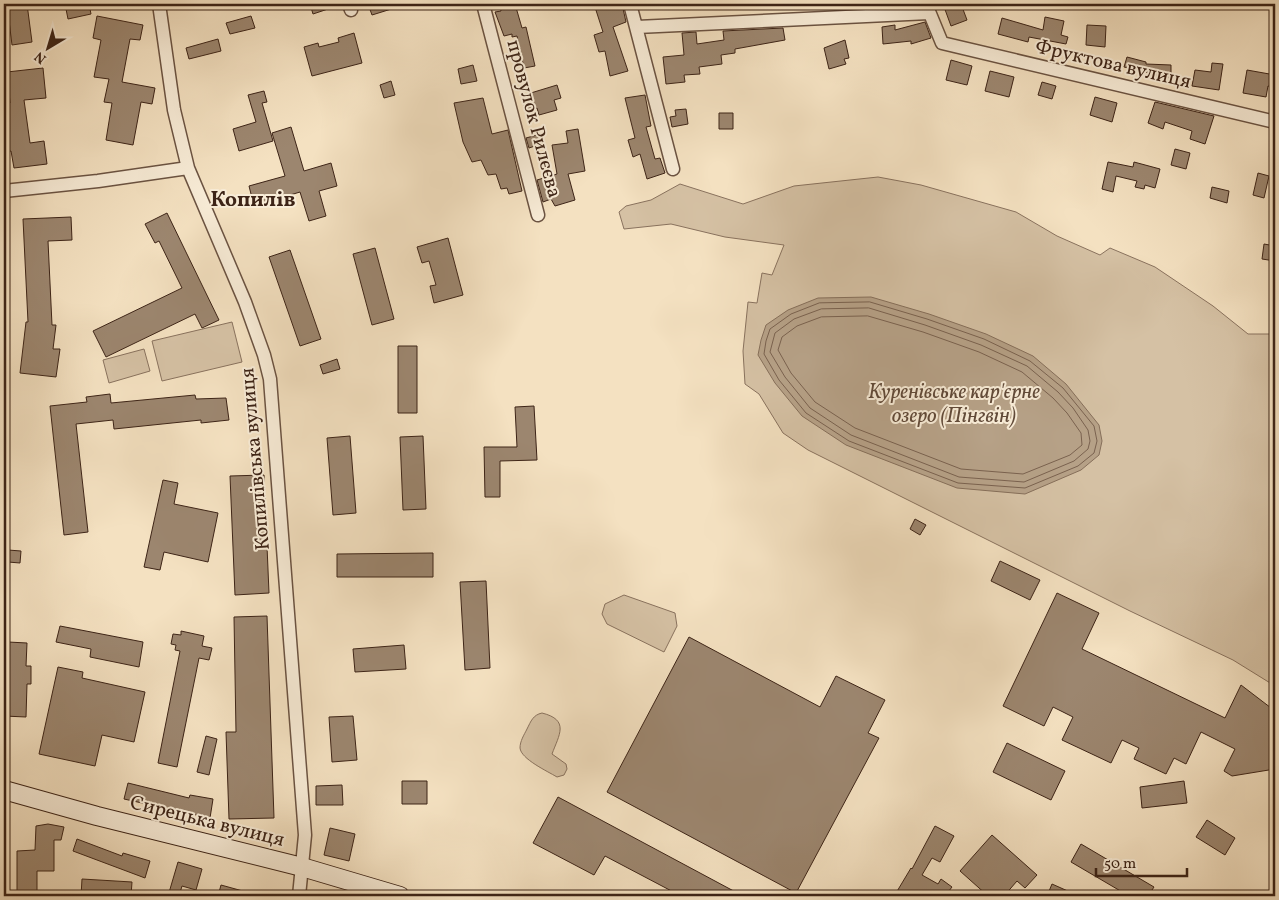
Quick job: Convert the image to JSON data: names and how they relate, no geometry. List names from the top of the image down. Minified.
{"streets":{"main road":["Сирецька вулиця"],"street":["Фруктова вулиця","провулок Рилєєва","Копилівська вулиця"]},"crossings":[["Копилівська вулиця","Сирецька вулиця"]],"districts":["Копилів"],"water":["Куренівське кар'єрне озеро (Пінгвін)"],"scale_bar":"50 m","north":"bottom left"}
